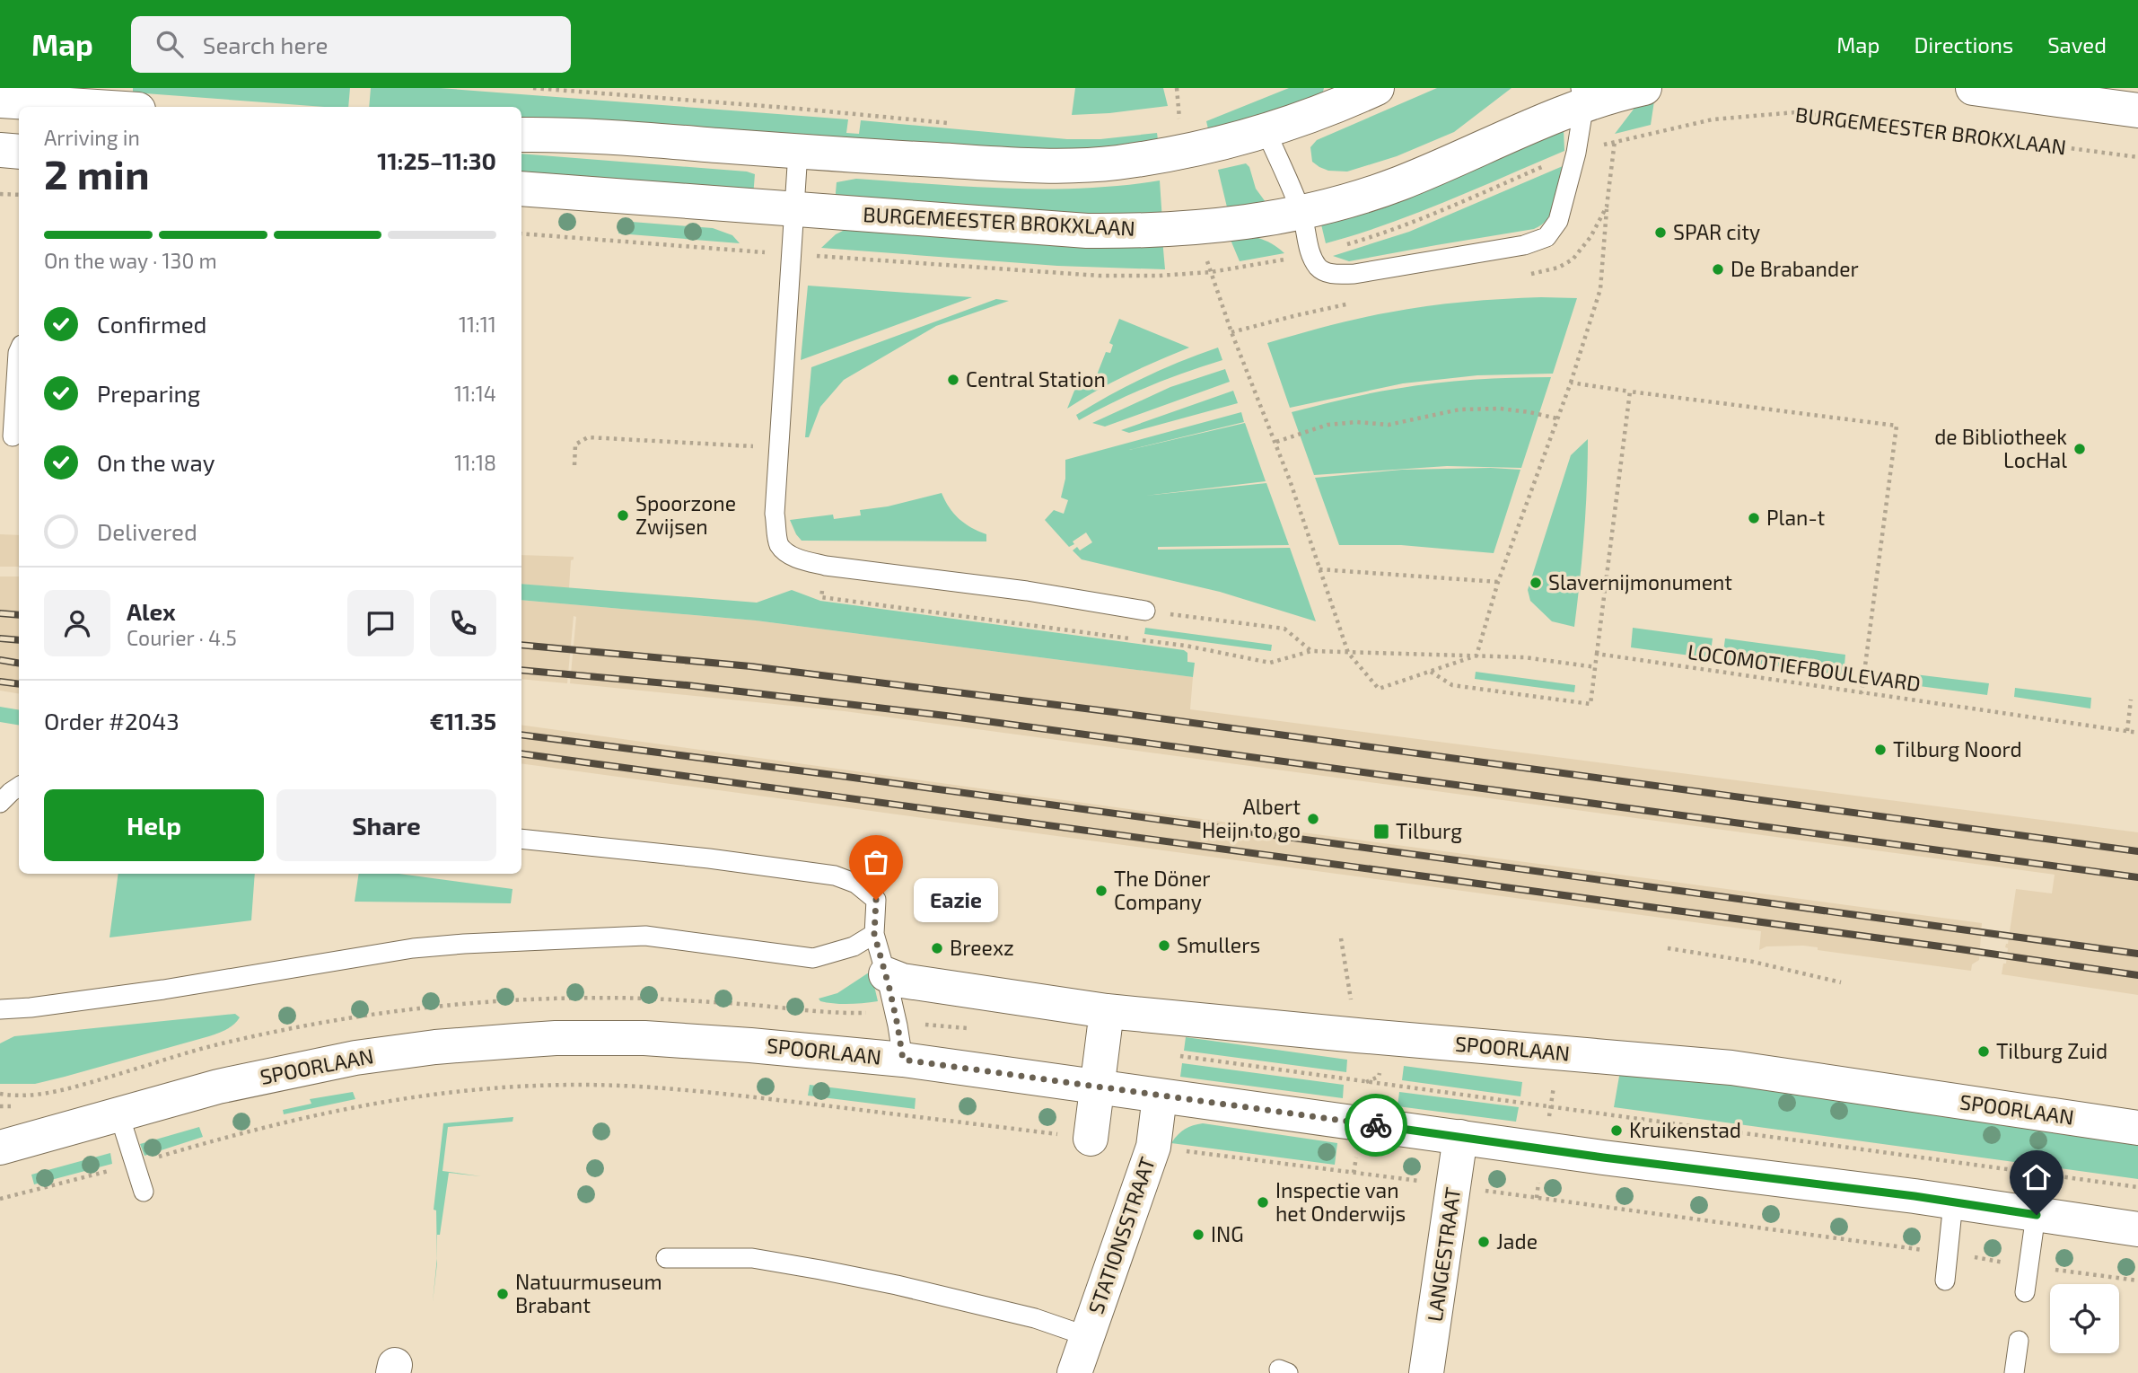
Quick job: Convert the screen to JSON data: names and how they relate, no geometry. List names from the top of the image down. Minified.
{"streets":{"street":["BURGEMEESTER BROKXLAAN","SPOORLAAN","STATIONSSTRAAT","LANGESTRAAT"],"path":["LOCOMOTIEFBOULEVARD"]},"crossings":[["SPOORLAAN","STATIONSSTRAAT"],["SPOORLAAN","LANGESTRAAT"]],"places":{"other":["SPAR city","De Brabander","Central Station","de Bibliotheek LocHal","Spoorzone Zwijsen","Plan-t","Slavernijmonument","Tilburg Noord","Albert Heijn to go","The Döner Company","Eazie","Smullers","Breexz","Tilburg Zuid","Kruikenstad","Inspectie van het Onderwijs","ING","Jade","Natuurmuseum Brabant"],"transit":["Tilburg"]},"page":{"header":"Map","search":"Search here","nav":["Map","Directions","Saved"],"heading":["2 min","Arriving in","11:25–11:30"],"panel":["Alex","Courier · 4.5","Order #2043","€11.35"],"bar":"On the way · 130 m","list":[["Confirmed","11:11"],["Preparing","11:14"],["On the way","11:18"],"Delivered"],"buttons":["Help","Share"],"bubble":"Eazie"}}
